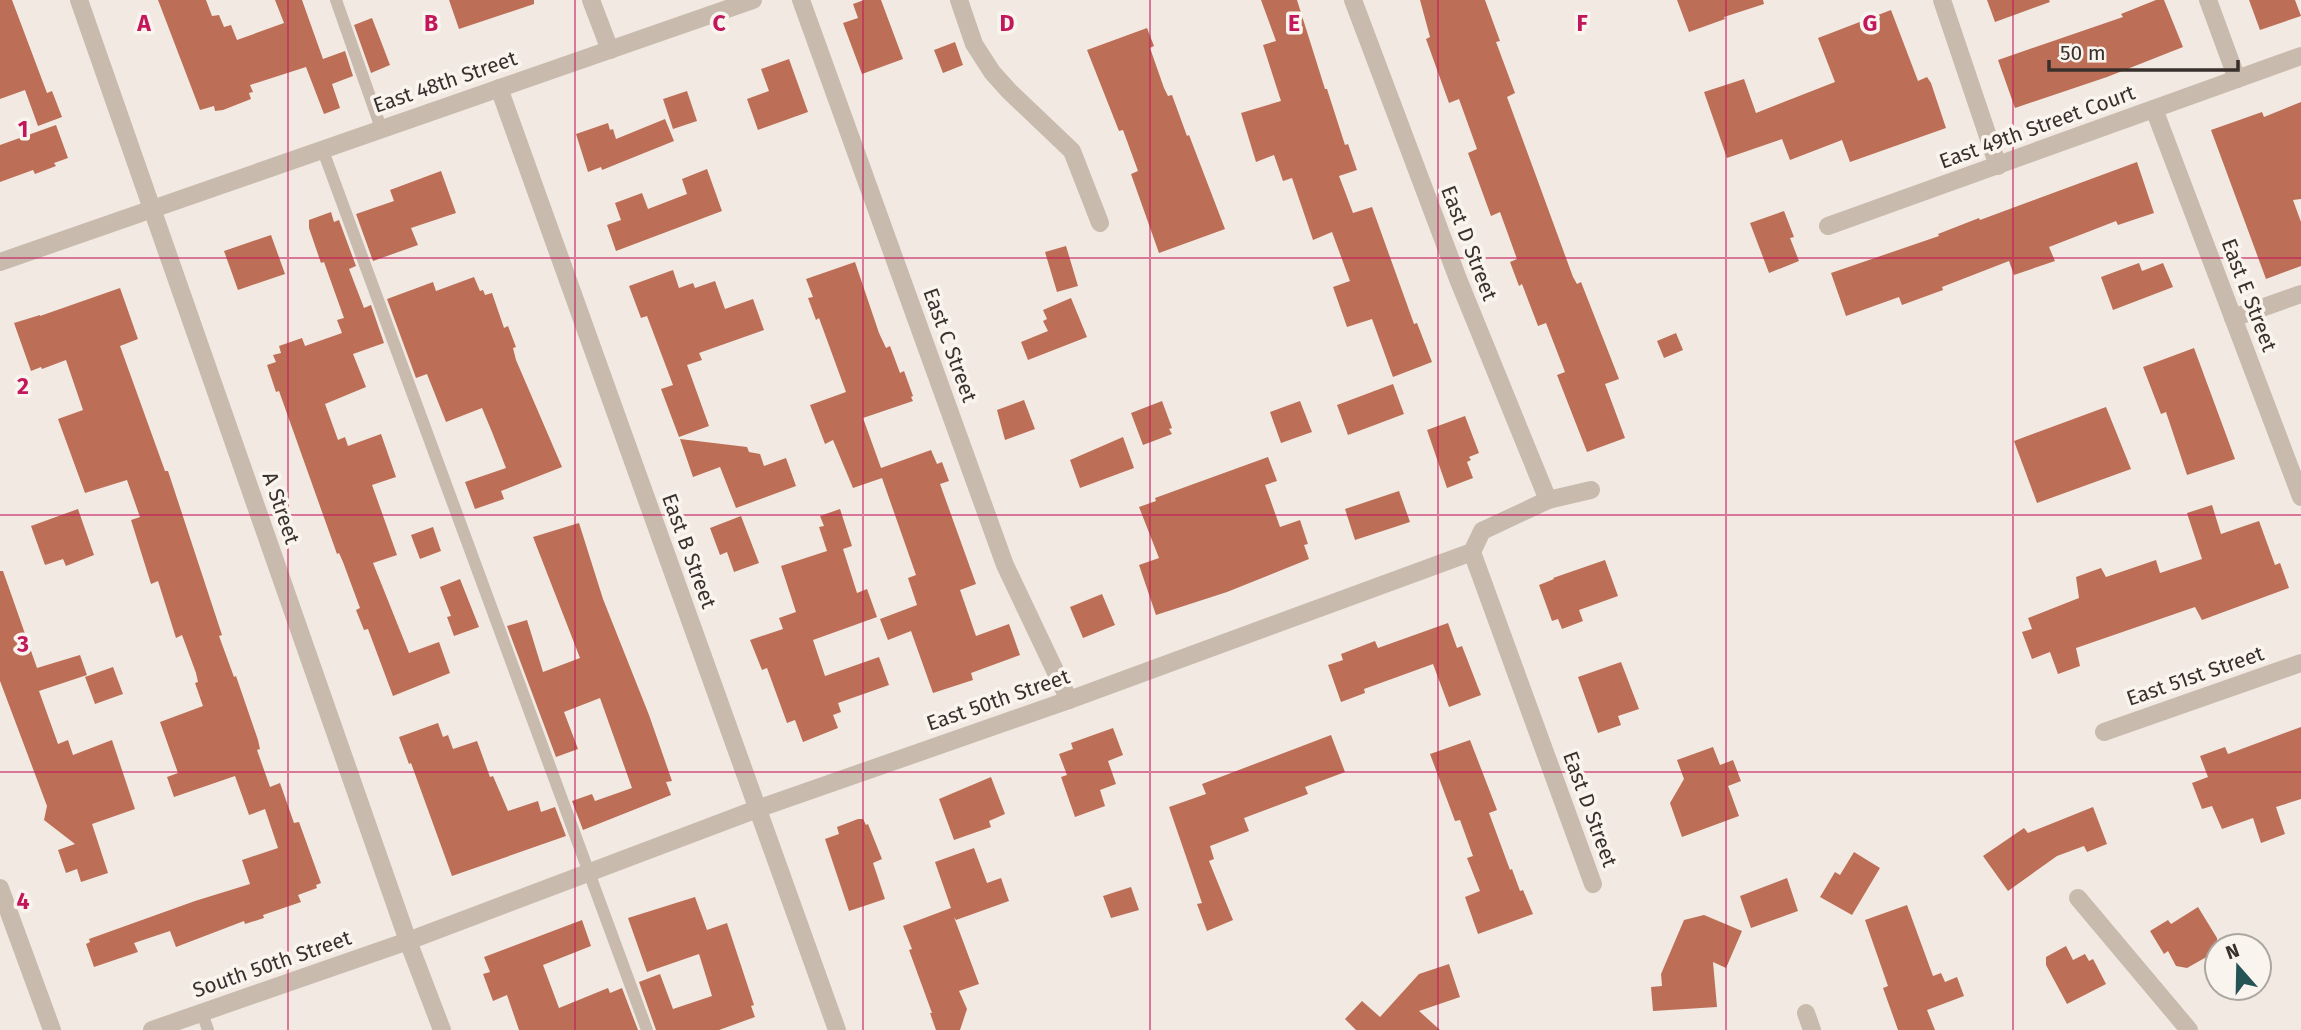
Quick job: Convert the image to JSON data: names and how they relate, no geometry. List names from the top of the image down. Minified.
{"streets":{"street":["East 48th Street","East 49th Street Court","East D Street","East E Street","East C Street","A Street","East B Street","East 51st Street","East 50th Street","South 50th Street"]},"crossings":[["East 48th Street","A Street"],["East 48th Street","East B Street"],["East 49th Street Court","East E Street"],["East D Street","East 50th Street"],["East C Street","East 50th Street"],["A Street","East 50th Street"],["A Street","South 50th Street"],["East B Street","East 50th Street"],["East 50th Street","South 50th Street"]],"scale_bar":"50 m","north":"top","grid":{"columns":["A","B","C","D","E","F","G"],"rows":["1","2","3","4"]}}
